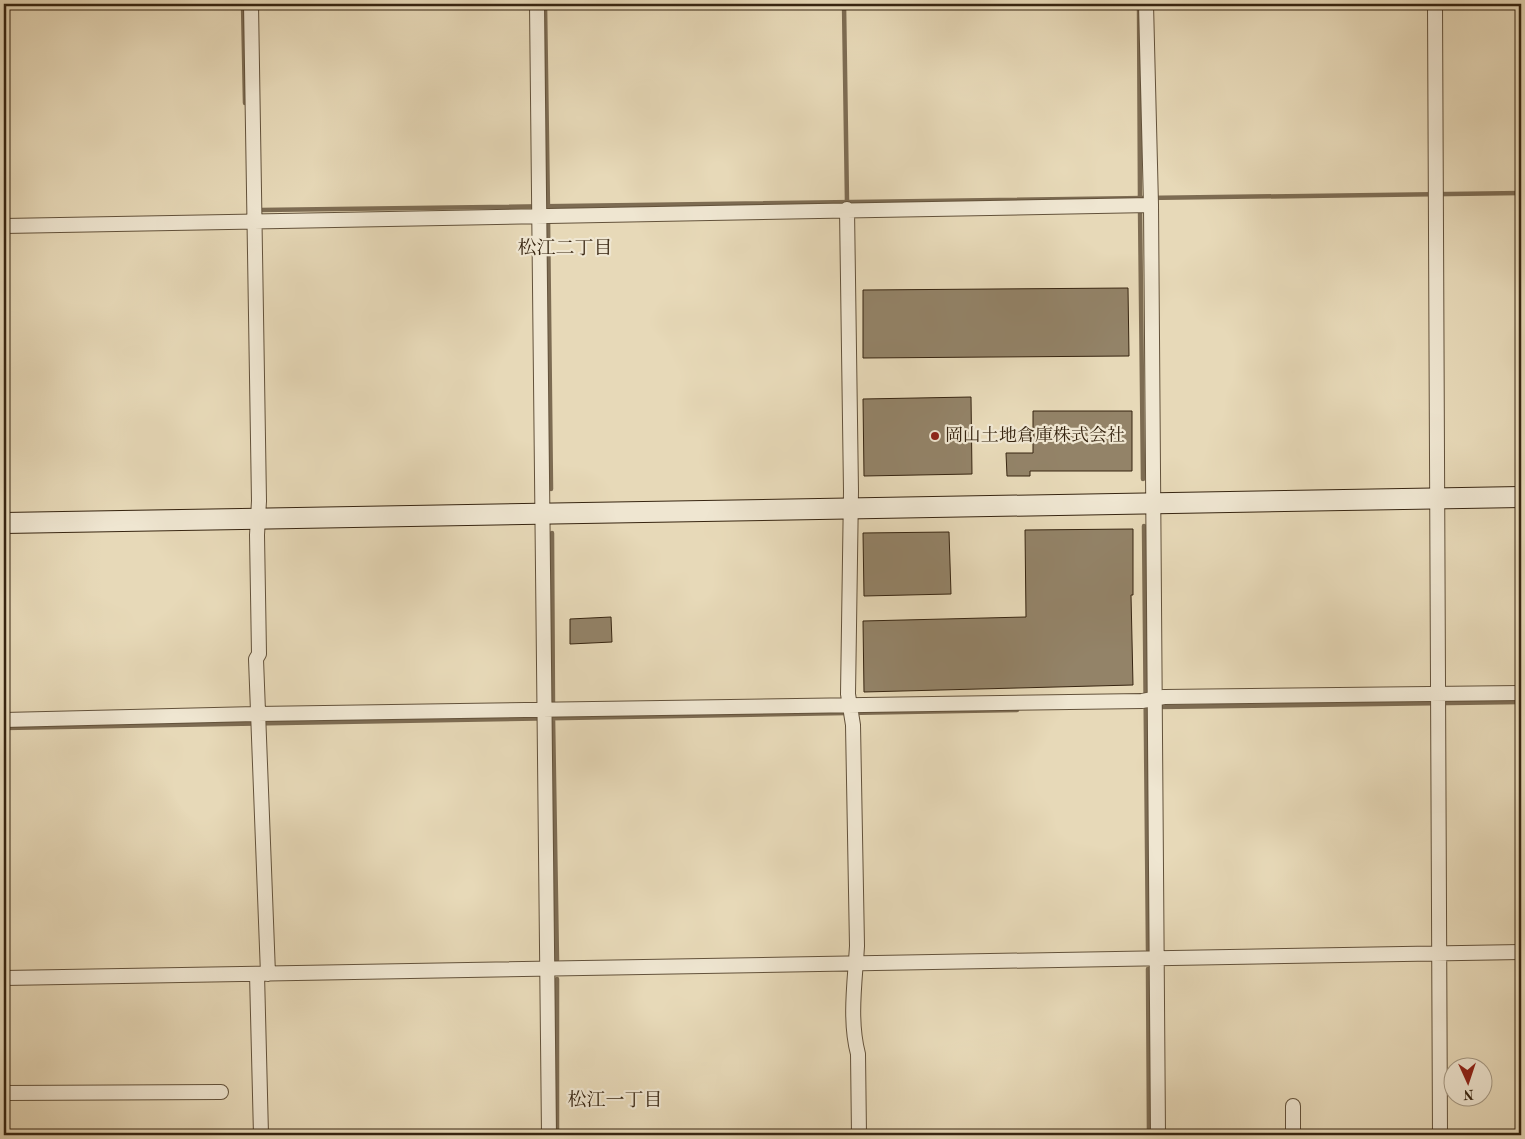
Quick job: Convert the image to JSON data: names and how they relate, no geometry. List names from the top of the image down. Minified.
{"districts":["松江二丁目","松江一丁目"],"places":["岡山土地倉庫株式会社"],"north":"bottom"}
